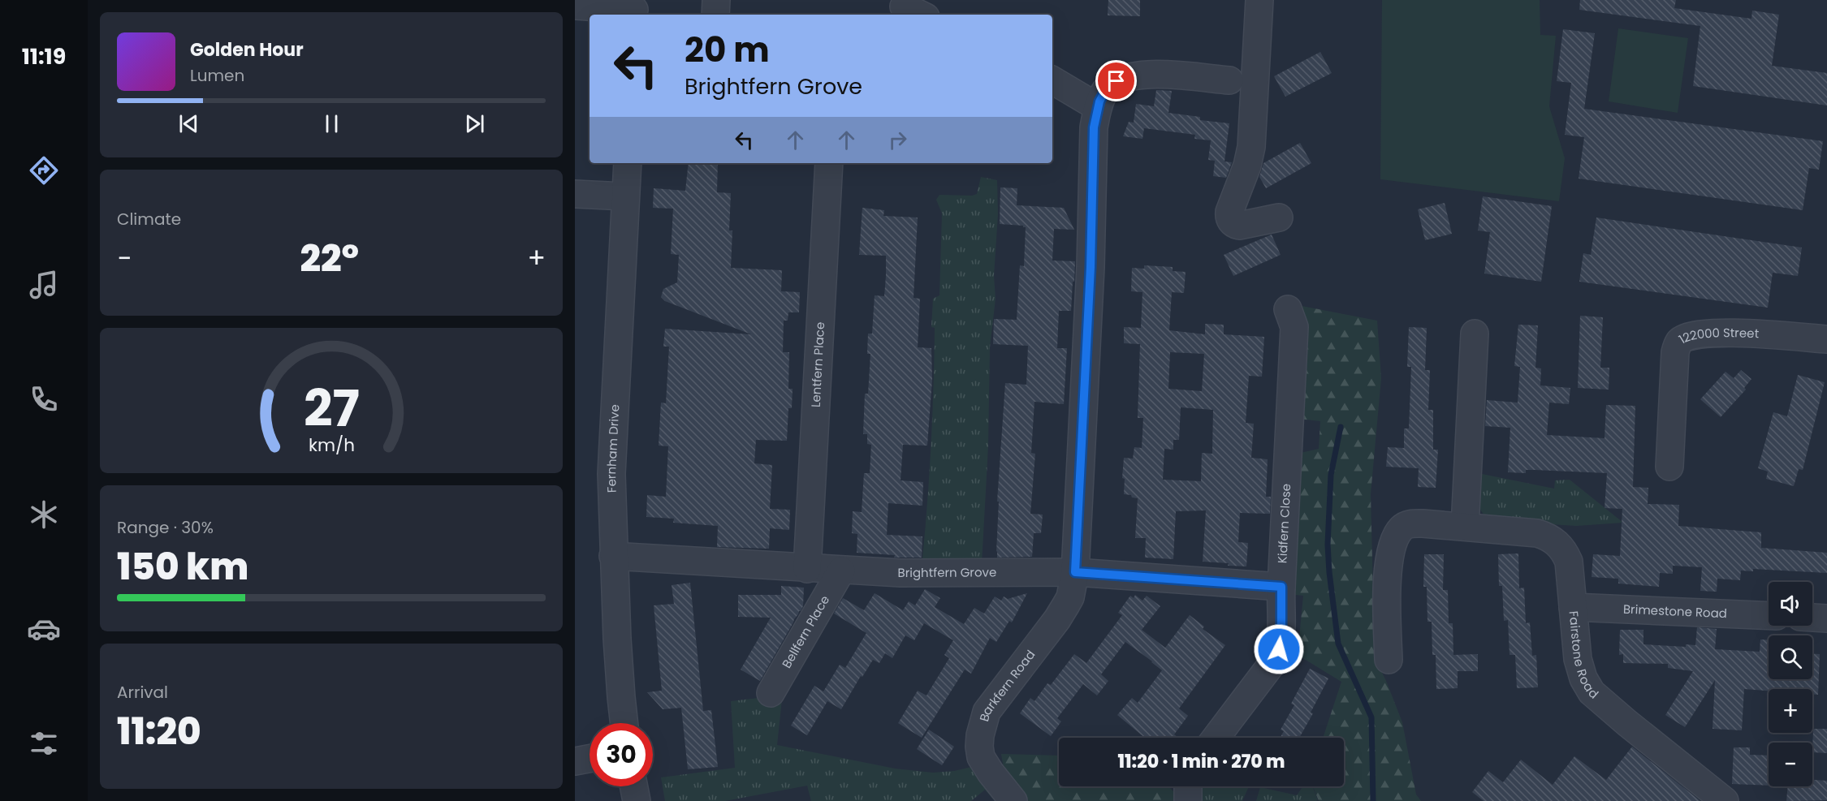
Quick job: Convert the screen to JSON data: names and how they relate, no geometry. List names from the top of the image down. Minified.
{"streets":{"street":["122000 Street","Lentfern Place","Fernham Drive","Kidfern Close","Brightfern Grove","Brimestone Road","Bellfern Place","Fairstone Road","Barkfern Road"]},"crossings":[["Lentfern Place","Brightfern Grove"],["Fernham Drive","Brightfern Grove"],["Kidfern Close","Brightfern Grove"],["Brightfern Grove","Bellfern Place"],["Brightfern Grove","Barkfern Road"],["Brimestone Road","Fairstone Road"]],"page":{"tabs":"11:19","turn":["20 m","Brightfern Grove"],"song":["Golden Hour","Lumen"],"tile":["Climate",["Range · 30%","150 km"],["Arrival","11:20"]],"heat":["−","22°","+"],"map_buttons":["+","−"],"limit":"30","trip":"11:20 · 1 min · 270 m","gauge":["27","km/h"]}}
